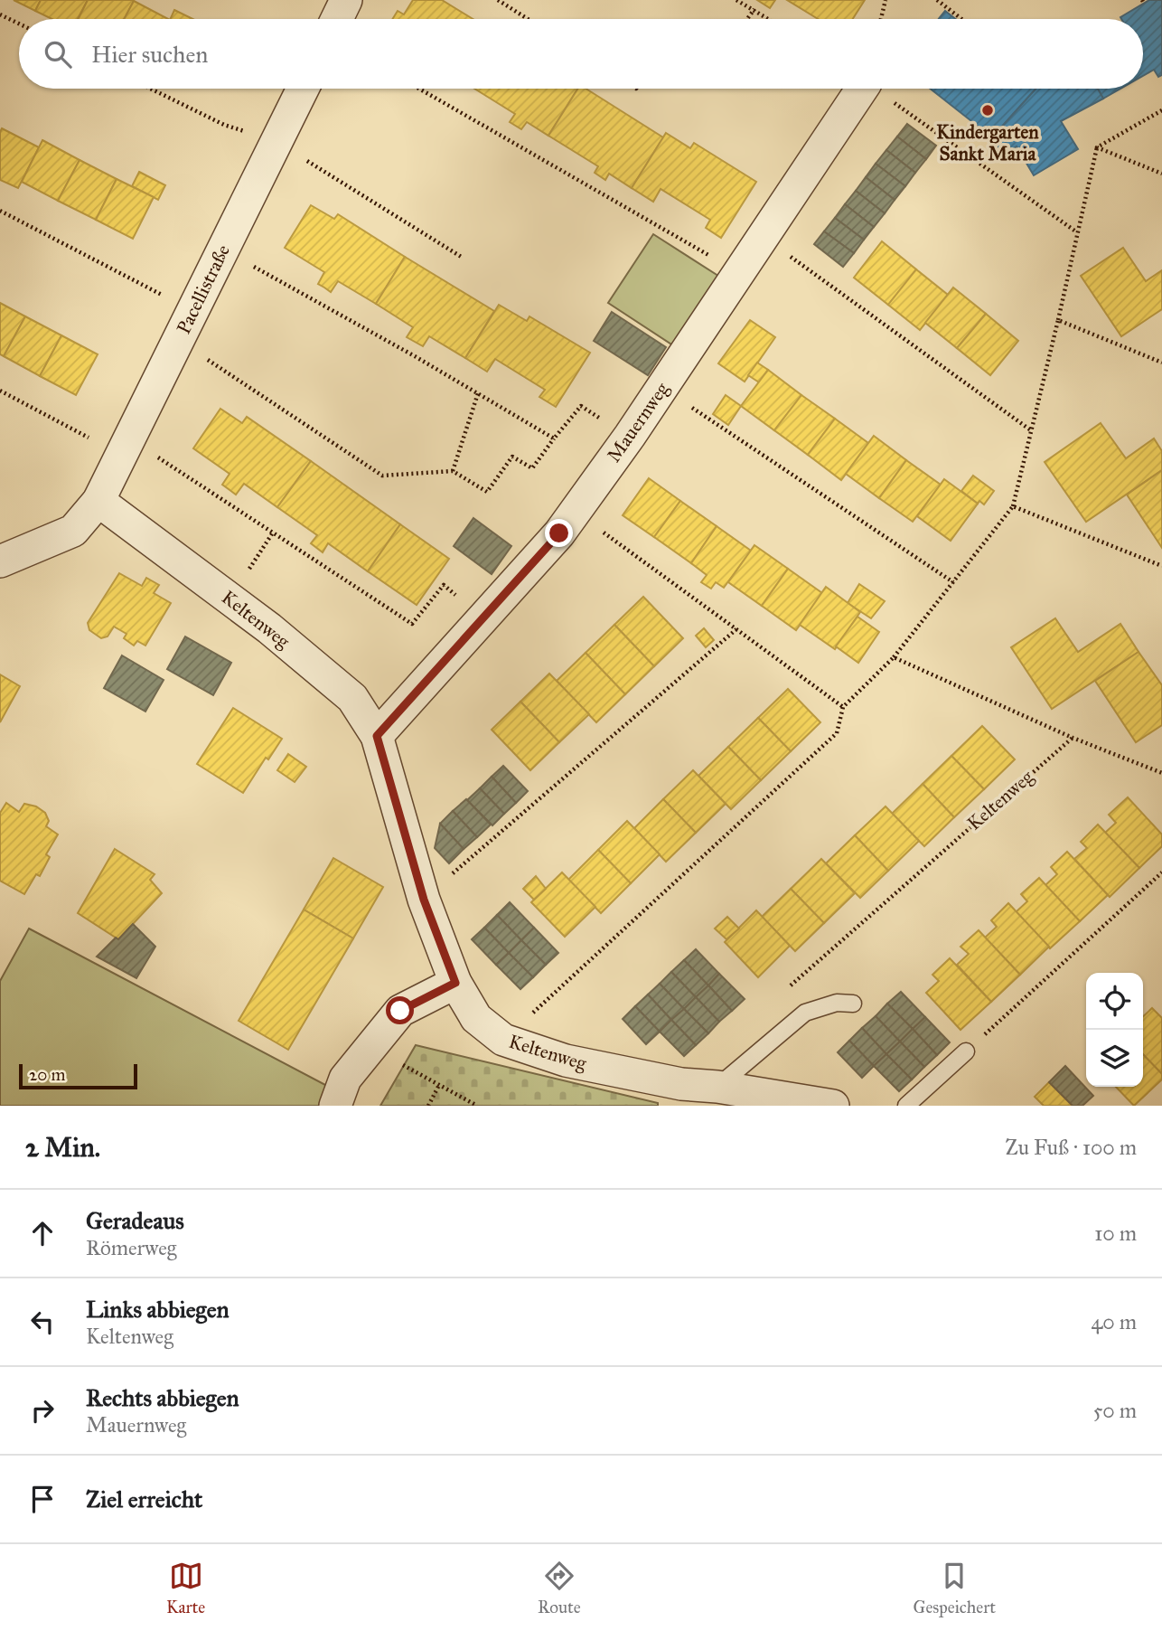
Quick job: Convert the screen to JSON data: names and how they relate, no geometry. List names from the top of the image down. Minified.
{"streets":{"street":["Pacellistraße","Mauernweg","Keltenweg"]},"crossings":[["Pacellistraße","Keltenweg"],["Mauernweg","Keltenweg"]],"places":["Kindergarten Sankt Maria"],"scale_bar":"20 m","page":{"search":"Hier suchen","scale":"20 m","heading":["2 Min.","Zu Fuß · 100 m"],"list":[["Geradeaus","Römerweg","10 m"],["Links abbiegen","Keltenweg","40 m"],["Rechts abbiegen","Mauernweg","50 m"],"Ziel erreicht"],"nav":["Karte","Route","Gespeichert"]}}
